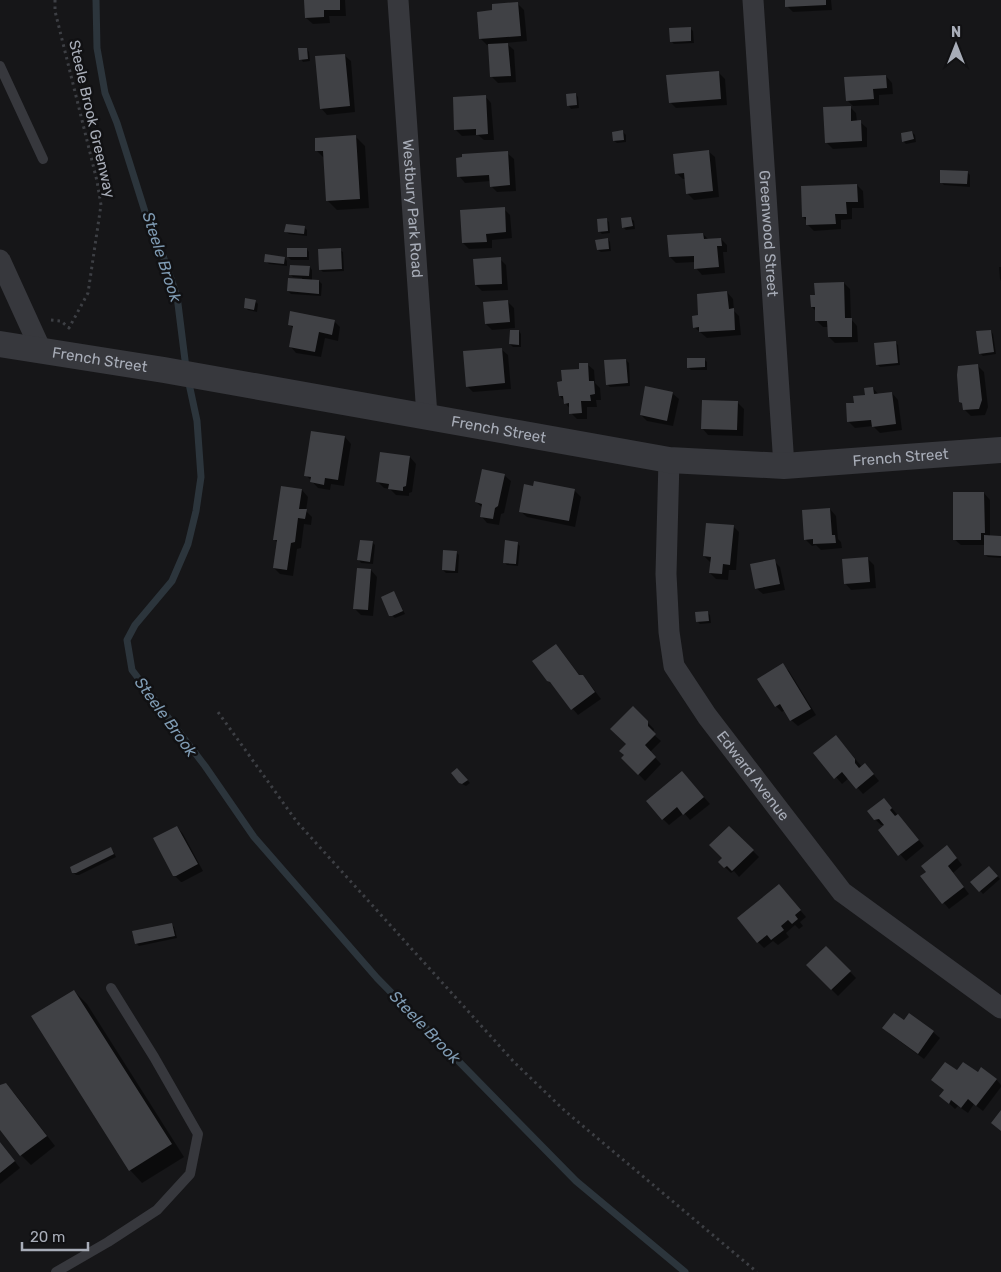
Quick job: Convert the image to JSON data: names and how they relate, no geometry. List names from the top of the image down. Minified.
{"streets":{"street":["Westbury Park Road","Greenwood Street","French Street","Edward Avenue"],"path":["Steele Brook Greenway"]},"crossings":[["Westbury Park Road","French Street"],["Greenwood Street","French Street"],["French Street","Edward Avenue"]],"water":["Steele Brook"],"scale_bar":"20 m","north":"top"}
